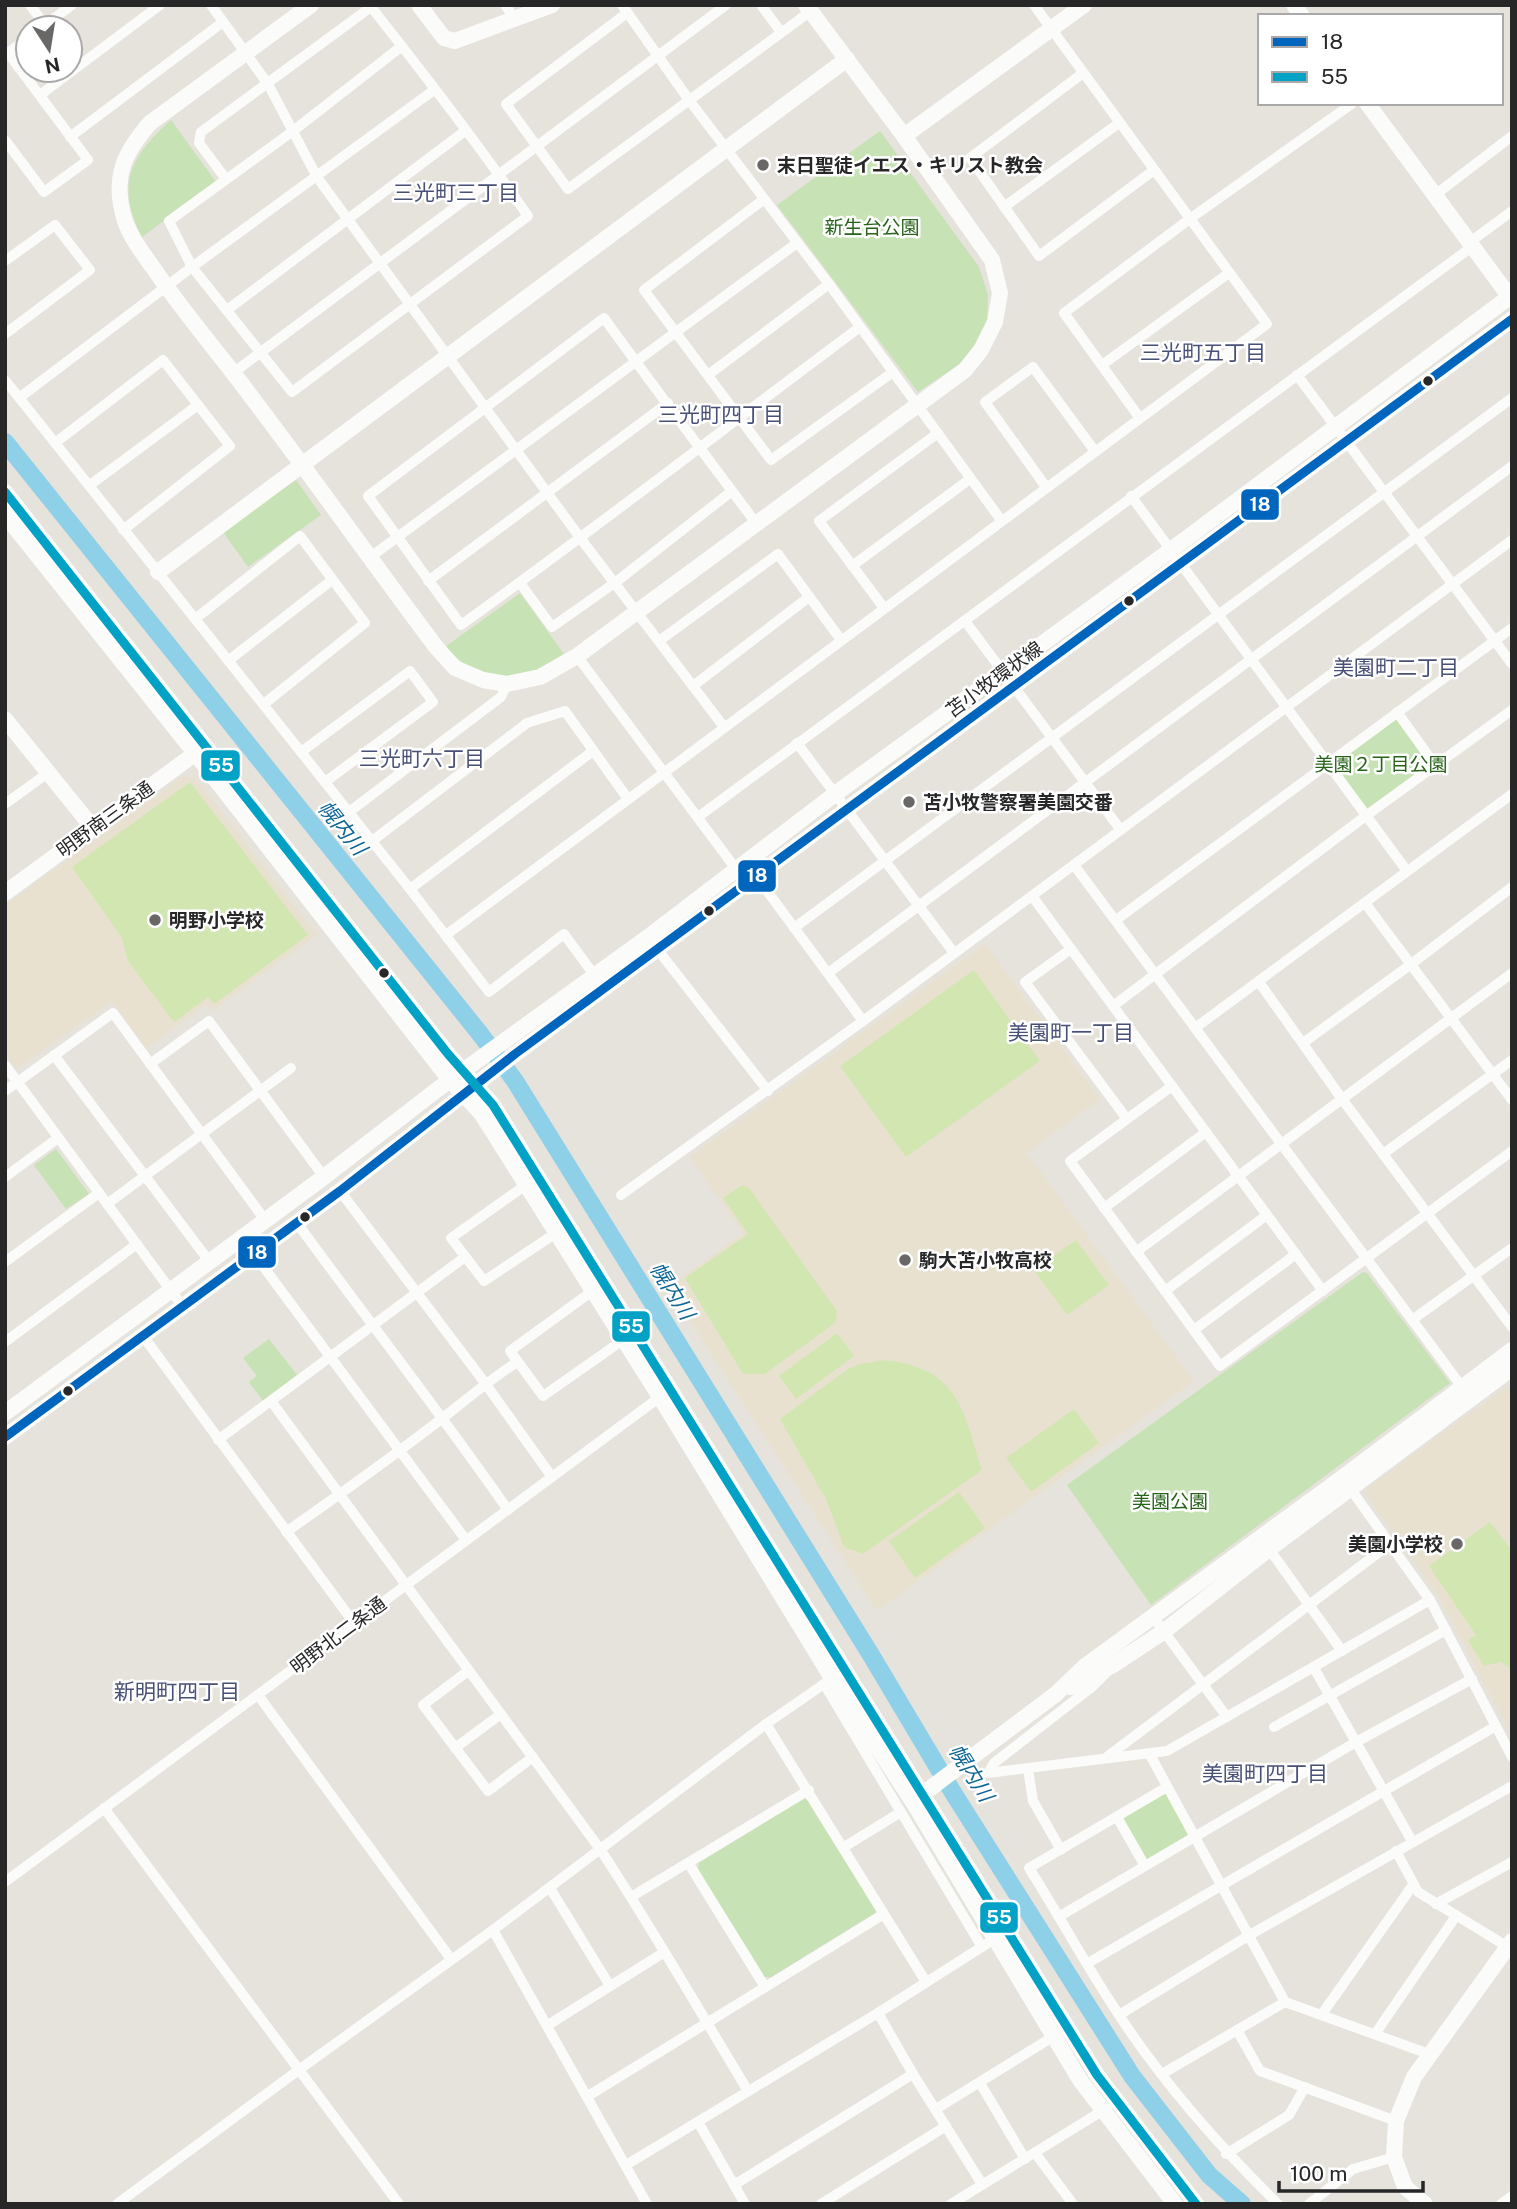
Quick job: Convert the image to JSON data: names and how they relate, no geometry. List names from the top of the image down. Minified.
{"streets":{"street":["苫小牧環状線","明野南三条通","明野北二条通"]},"districts":["三光町三丁目","三光町五丁目","三光町四丁目","美園町二丁目","三光町六丁目","美園町一丁目","新明町四丁目","美園町四丁目"],"water":["幌内川"],"parks":["新生台公園","美園２丁目公園","美園公園"],"places":["末日聖徒イエス・キリスト教会","苫小牧警察署美園交番","明野小学校","駒大苫小牧高校","美園小学校"],"lines":["transit line 18","transit line 55"],"legend":["18","55"],"scale_bar":"100 m","north":"bottom"}
